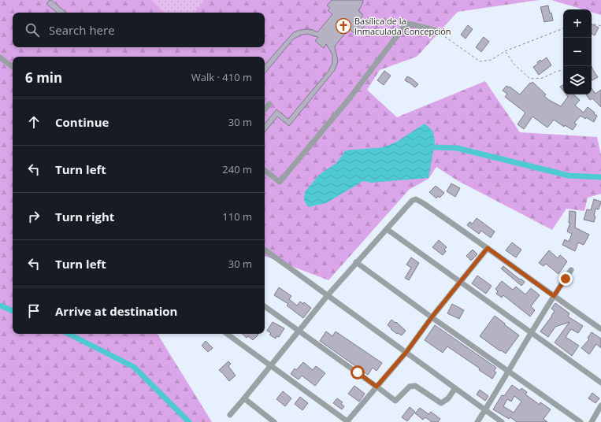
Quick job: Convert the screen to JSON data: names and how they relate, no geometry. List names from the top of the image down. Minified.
{"places":{"church":["Basílica de la Inmaculada Concepción"]},"page":{"map_buttons":["+","−"],"search":"Search here","heading":["6 min","Walk · 410 m"],"list":[["Continue","30 m"],["Turn left","240 m"],["Turn right","110 m"],["Turn left","30 m"],"Arrive at destination"]}}
